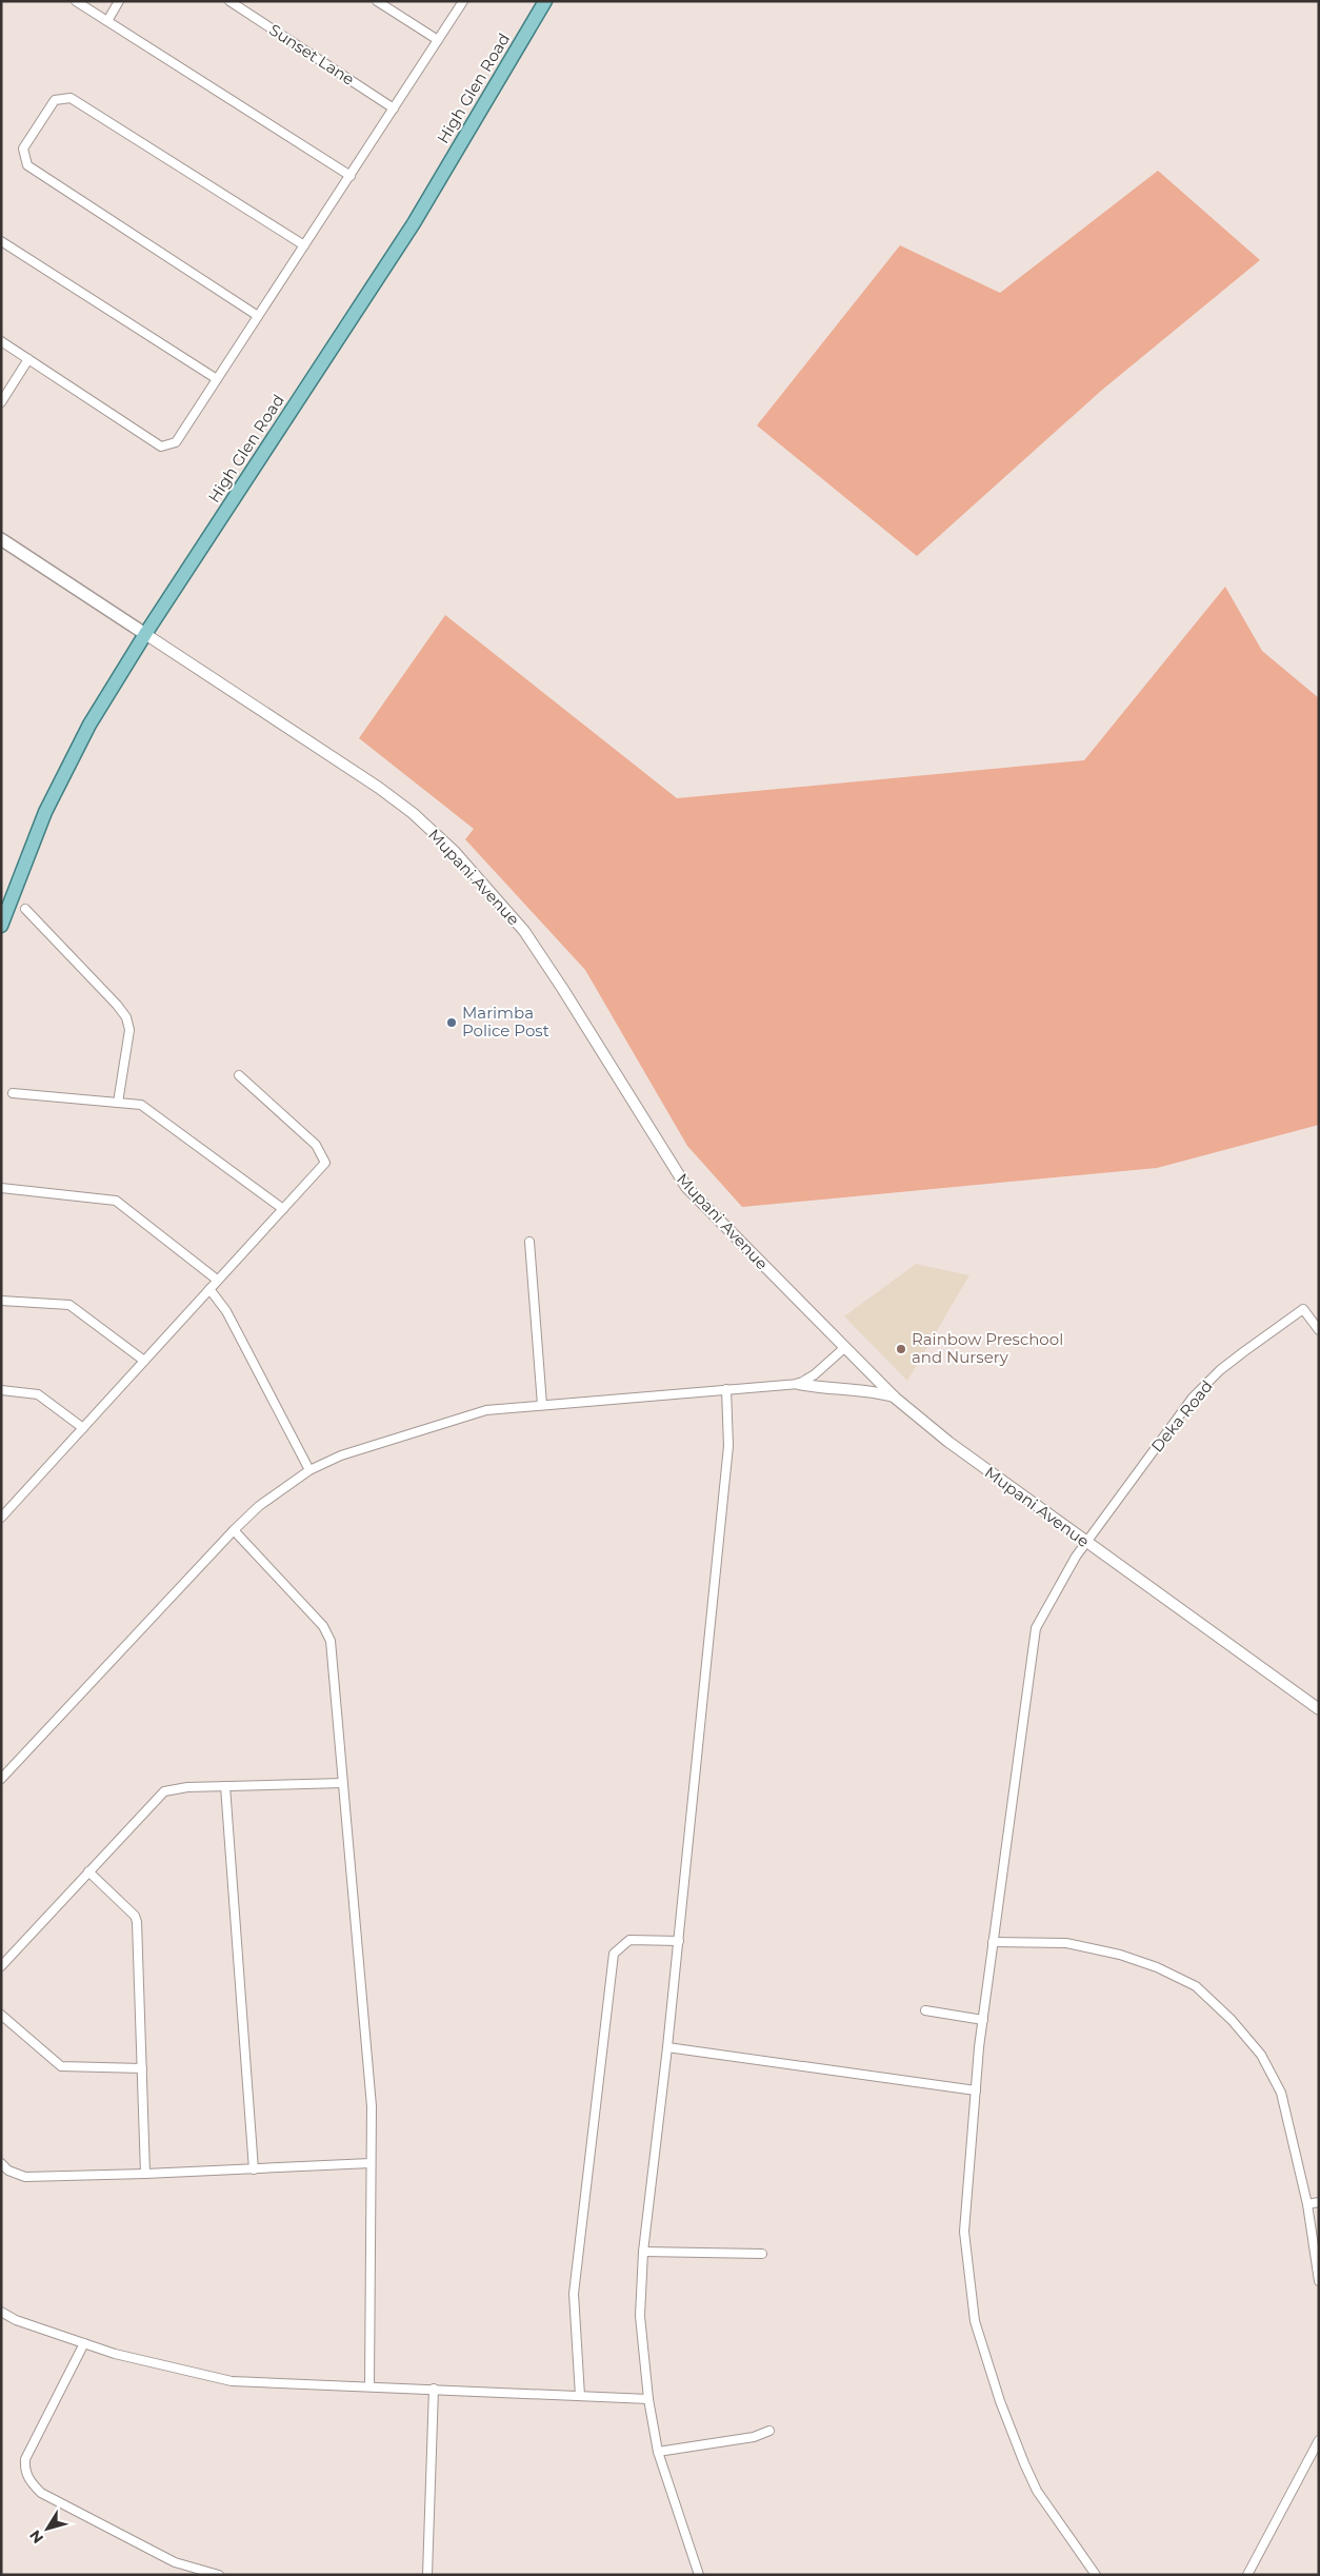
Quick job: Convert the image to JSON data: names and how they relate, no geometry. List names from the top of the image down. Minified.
{"streets":{"main road":["High Glen Road"],"street":["Sunset Lane","Mupani Avenue","Deka Road"]},"crossings":[["High Glen Road","Mupani Avenue"],["Mupani Avenue","Deka Road"]],"places":["Marimba Police Post","Rainbow Preschool and Nursery"],"north":"bottom left"}
